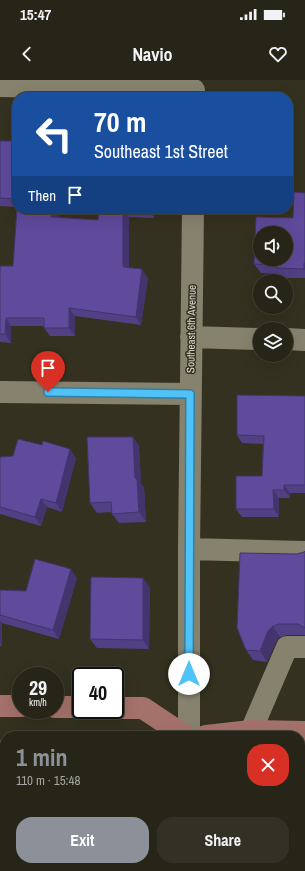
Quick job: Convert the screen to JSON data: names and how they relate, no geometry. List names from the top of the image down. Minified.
{"streets":{"street":["Southeast 6th Avenue"]},"page":{"status":"15:47","header":"Navio","turn":["70 m","Southeast 1st Street"],"then":"Then","speed":"29 km/h","limit":"40","heading":["1 min","110 m · 15:48"],"buttons":["Exit","Share"]}}
